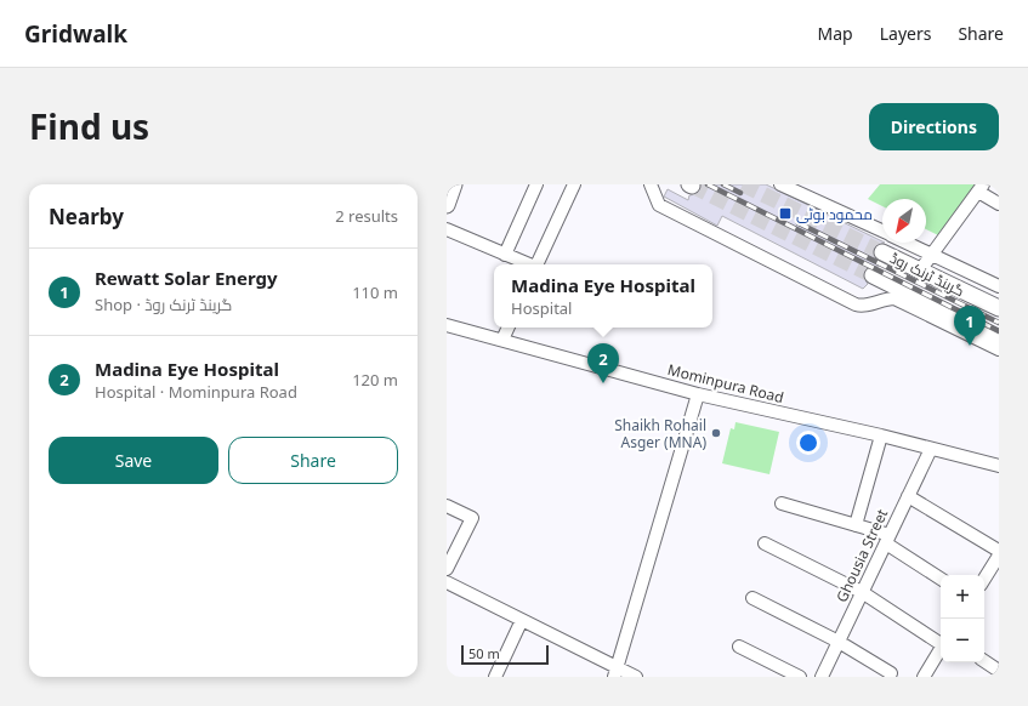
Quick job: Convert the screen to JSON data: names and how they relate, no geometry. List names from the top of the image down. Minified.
{"streets":{"main road":["گرینڈ ٹرنک روڈ"],"street":["Mominpura Road","Ghousia Street"]},"crossings":[["Mominpura Road","Ghousia Street"]],"places":{"transit":["محمود بوٹی"],"other":["Shaikh Rohail Asger (MNA)"]},"scale_bar":"50 m","north":"bottom left","page":{"header":"Gridwalk","nav":["Map","Layers","Share"],"title":"Find us","buttons":["Directions",["Save","Share"]],"heading":["Nearby","2 results"],"list":[{"mark":"1","name":"Rewatt Solar Energy","note":"Shop · گرینڈ ٹرنک روڈ","value":"110 m"},{"mark":"2","name":"Madina Eye Hospital","note":"Hospital · Mominpura Road","value":"120 m"}],"popup":["Madina Eye Hospital","Hospital"],"pins":["1","2"],"map_buttons":["+","−"],"scale":"50 m"}}
